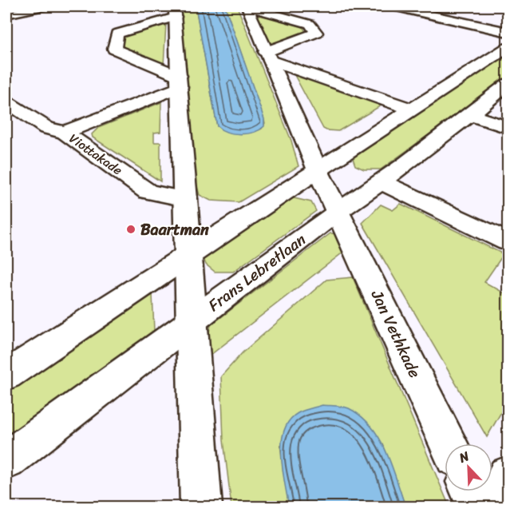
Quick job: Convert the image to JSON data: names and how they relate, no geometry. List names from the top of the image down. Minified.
{"streets":{"street":["Viottakade","Frans Lebretlaan","Jan Vethkade"]},"crossings":[["Frans Lebretlaan","Jan Vethkade"]],"places":["Baartman"],"north":"top left"}
